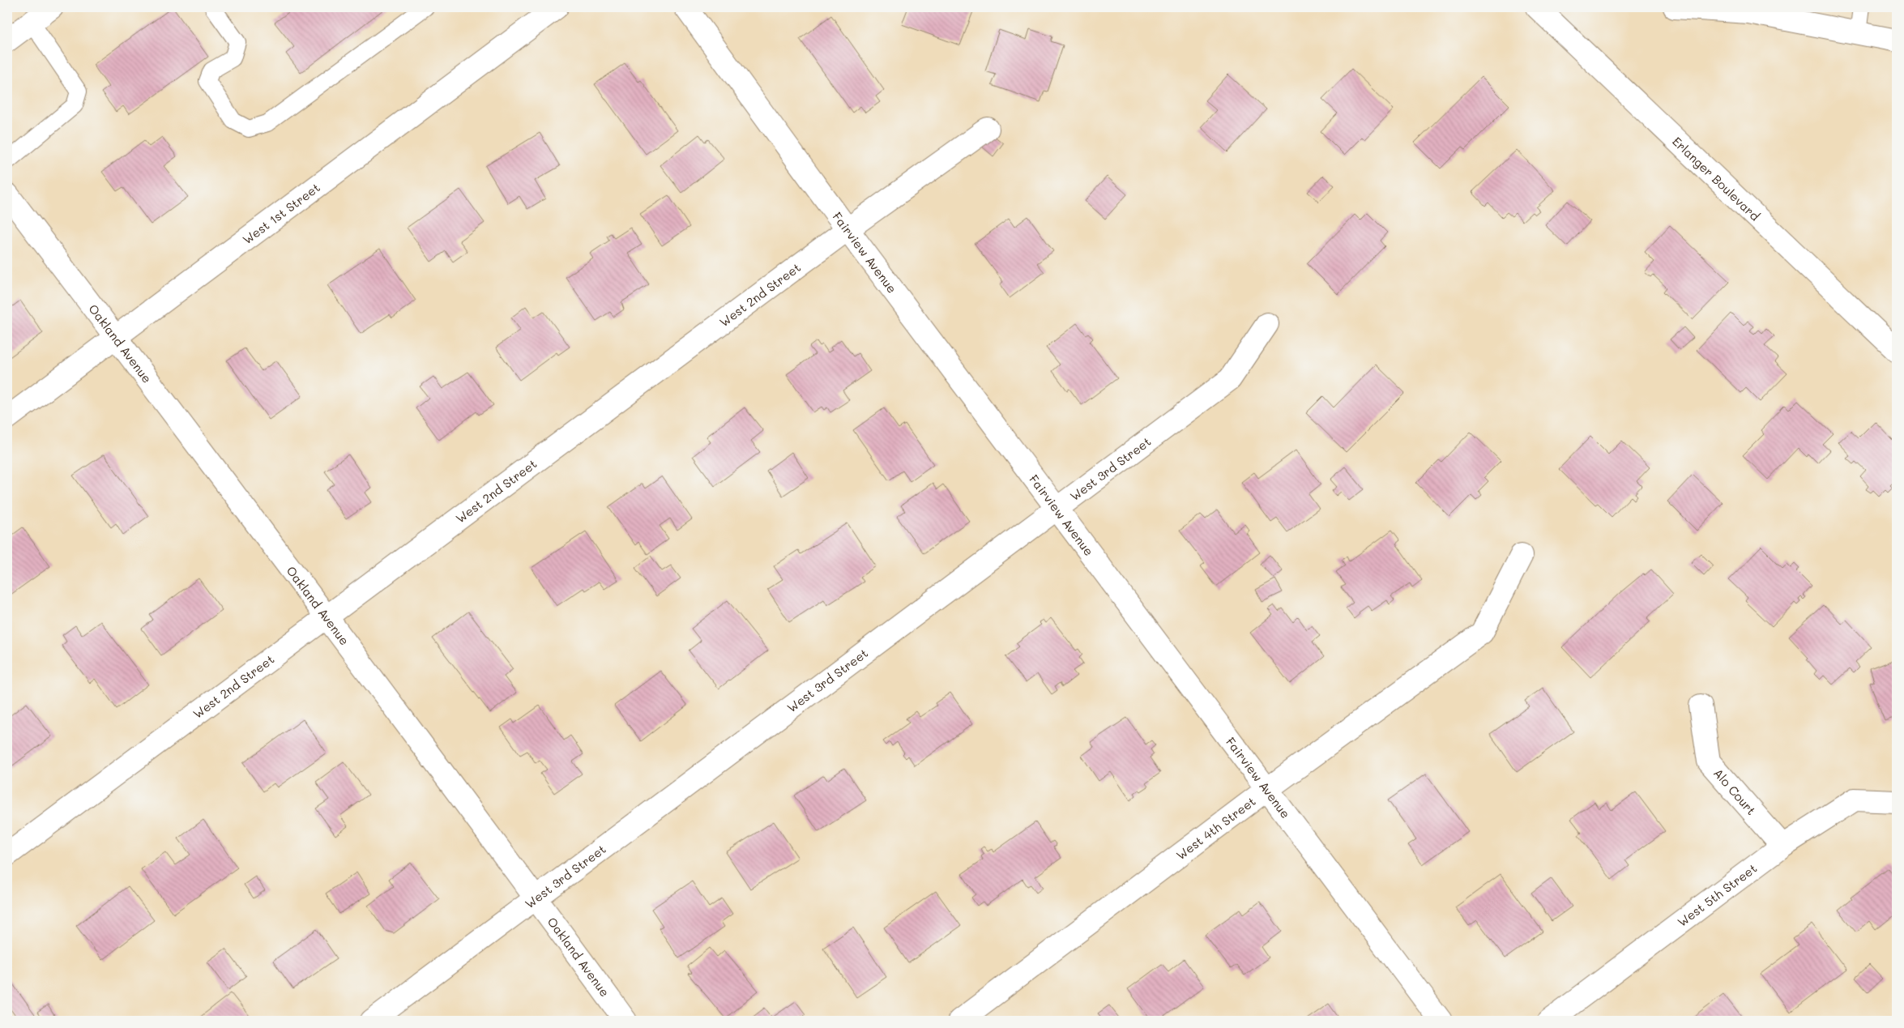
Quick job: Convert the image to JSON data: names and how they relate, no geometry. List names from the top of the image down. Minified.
{"streets":{"street":["Erlanger Boulevard","West 1st Street","Fairview Avenue","West 2nd Street","Oakland Avenue","West 3rd Street","Alo Court","West 4th Street","West 5th Street"]},"crossings":[["West 1st Street","Oakland Avenue"],["Fairview Avenue","West 2nd Street"],["Fairview Avenue","West 3rd Street"],["Fairview Avenue","West 4th Street"],["West 2nd Street","Oakland Avenue"],["Oakland Avenue","West 3rd Street"],["Alo Court","West 5th Street"]]}
